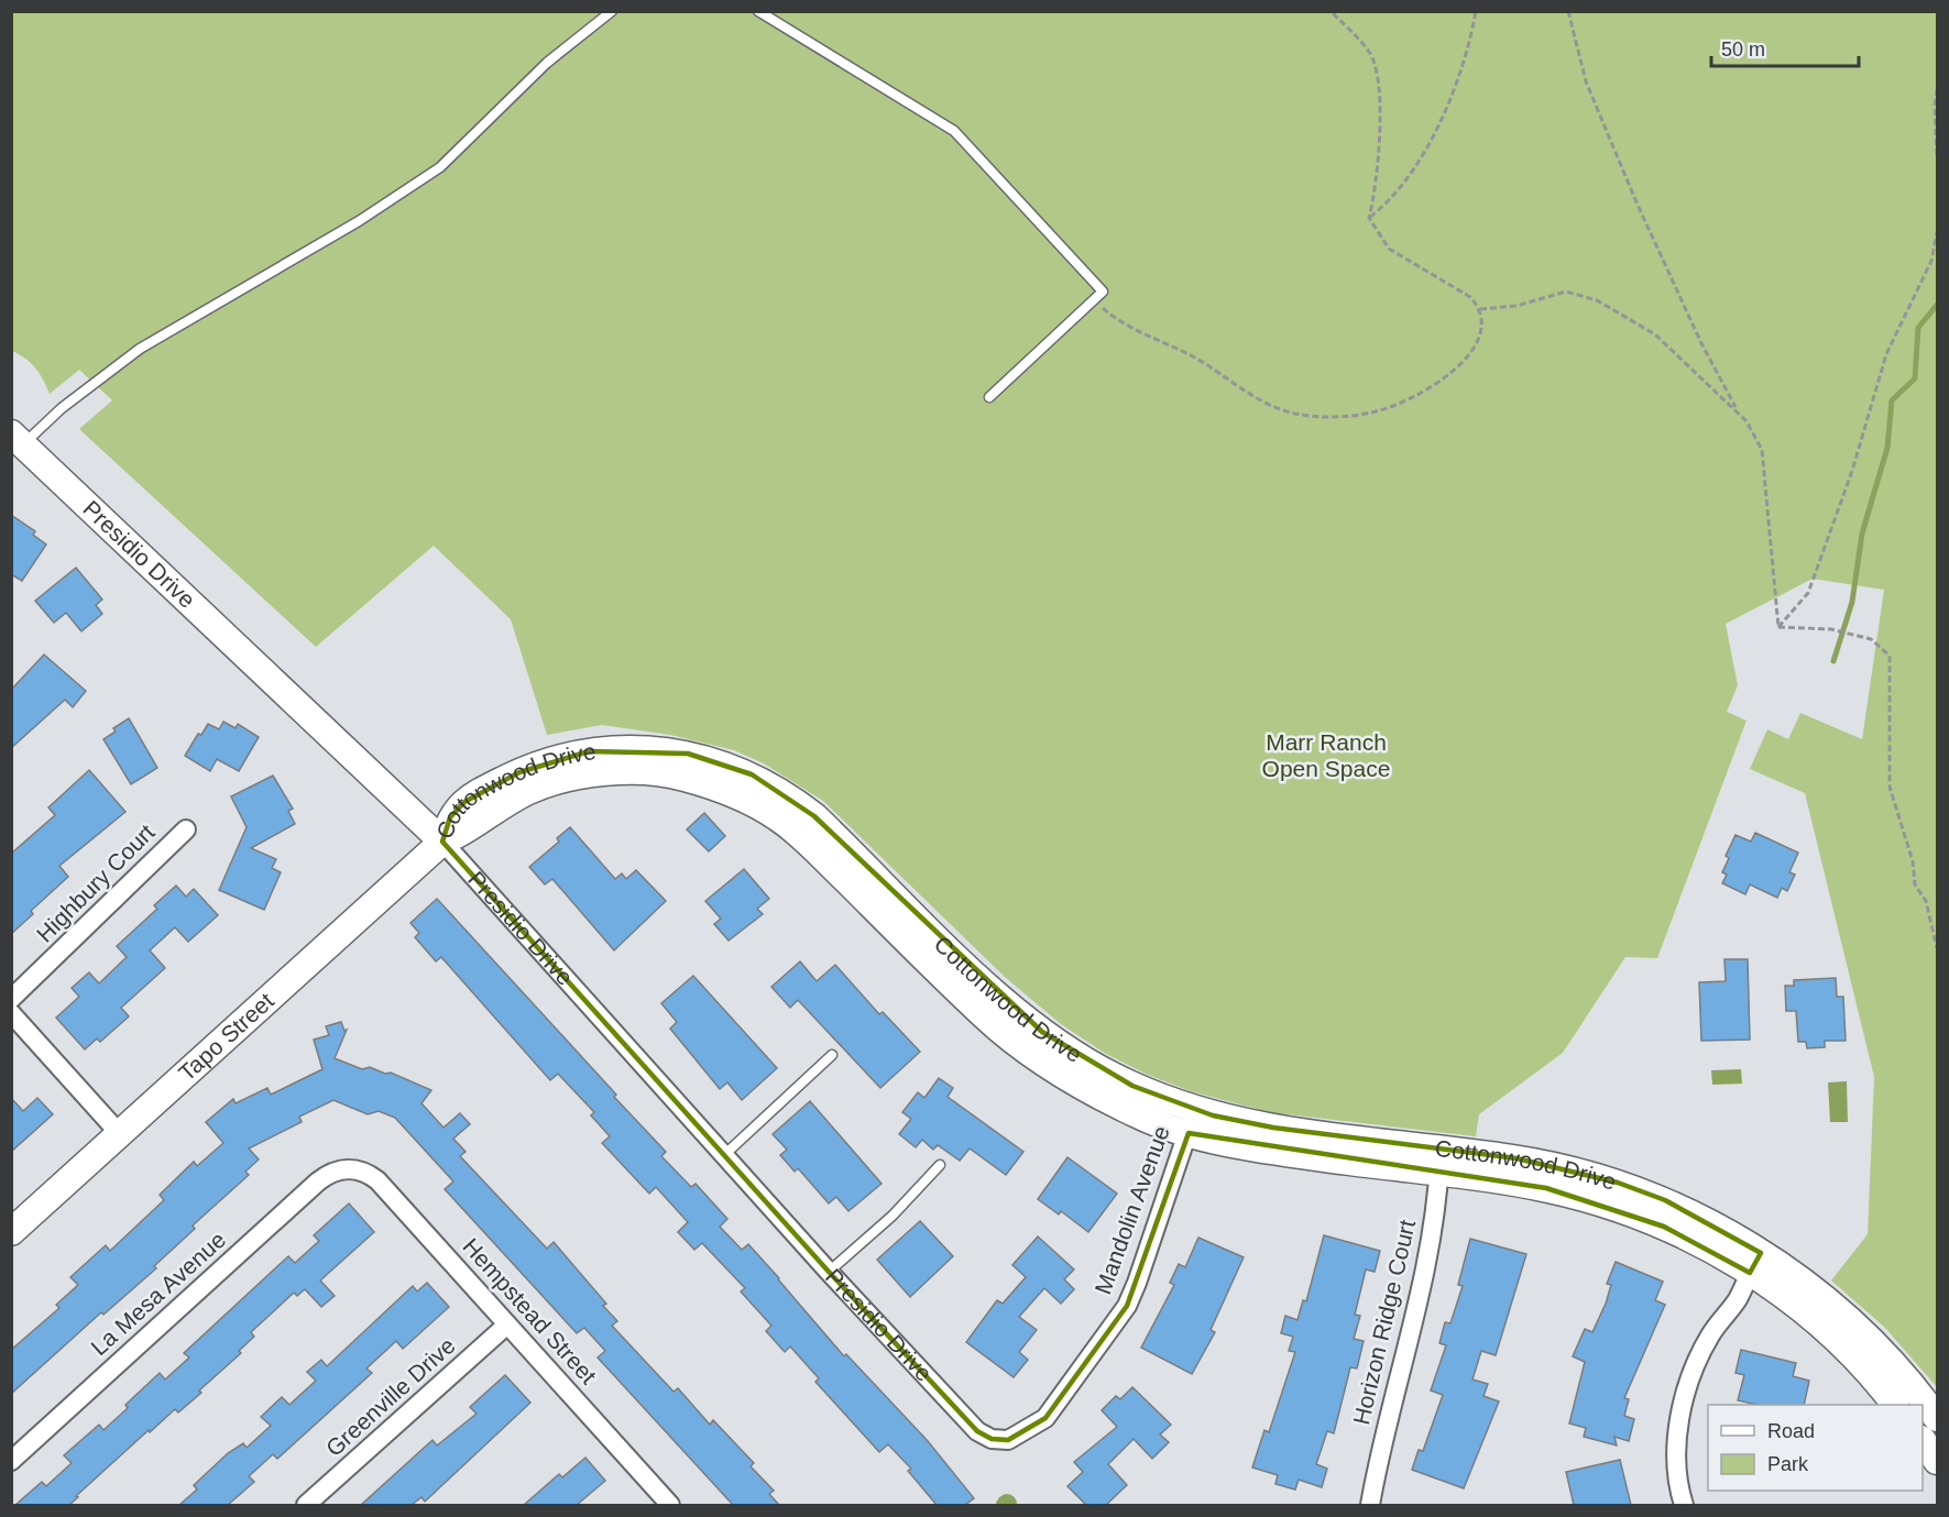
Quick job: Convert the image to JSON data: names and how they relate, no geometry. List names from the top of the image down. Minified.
{"streets":{"street":["Presidio Drive","Cottonwood Drive","Highbury Court","Tapo Street","Mandolin Avenue","La Mesa Avenue","Hempstead Street","Horizon Ridge Court","Greenville Drive"]},"crossings":[["Presidio Drive","Cottonwood Drive"],["Presidio Drive","Tapo Street"],["Presidio Drive","Mandolin Avenue"],["Cottonwood Drive","Tapo Street"],["Cottonwood Drive","Mandolin Avenue"],["Cottonwood Drive","Horizon Ridge Court"],["La Mesa Avenue","Hempstead Street"],["Hempstead Street","Greenville Drive"]],"parks":["Marr Ranch Open Space"],"legend":["Road","Park"],"scale_bar":"50 m"}
